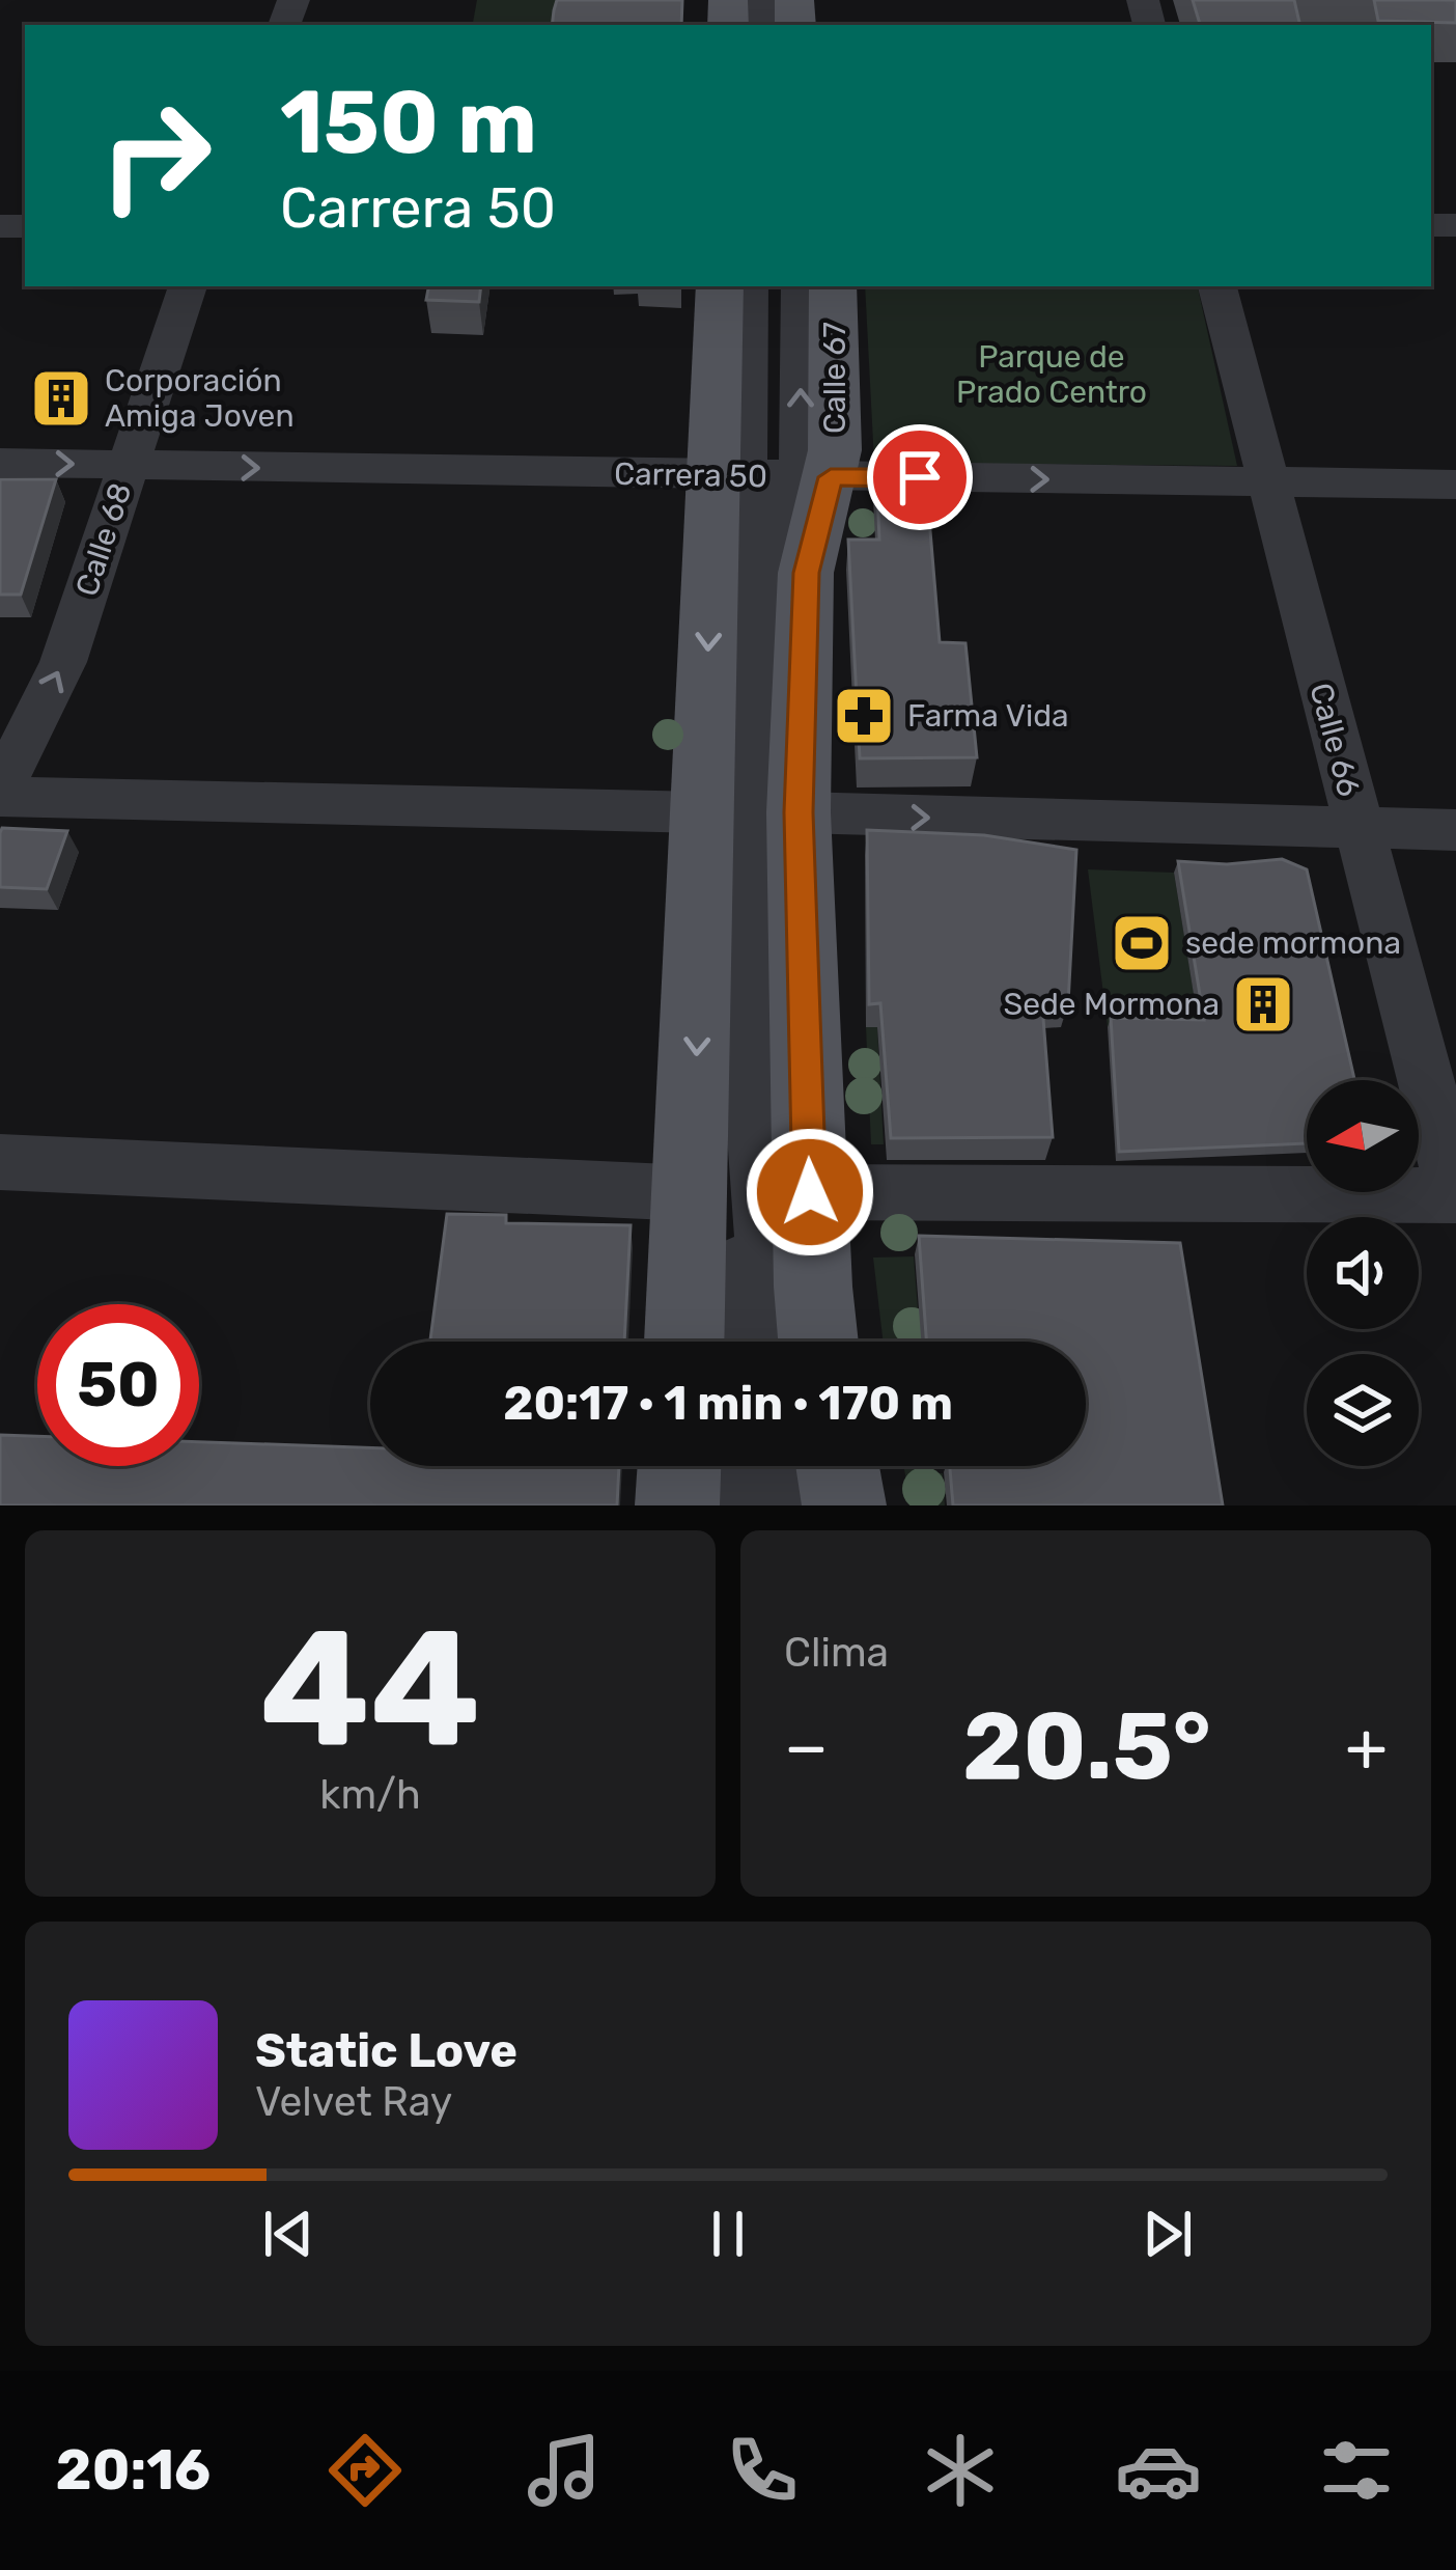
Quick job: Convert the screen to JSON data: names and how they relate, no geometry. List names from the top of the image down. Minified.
{"streets":{"main road":["Calle 67"],"street":["Carrera 50","Calle 68","Calle 66"]},"crossings":[["Calle 67","Carrera 50"],["Carrera 50","Calle 68"],["Carrera 50","Calle 66"]],"one_way":["Calle 68"],"parks":["Parque de Prado Centro"],"places":{"building":["Corporación Amiga Joven","Sede Mormona"],"pharmacy":["Farma Vida"],"sports":["sede mormona"]},"north":"left","page":{"turn":["150 m","Carrera 50"],"limit":"50","trip":"20:17 · 1 min · 170 m","tile":[["44","km/h"],"Clima"],"heat":["−","20.5°","+"],"song":["Static Love","Velvet Ray"],"tabs":"20:16"}}
